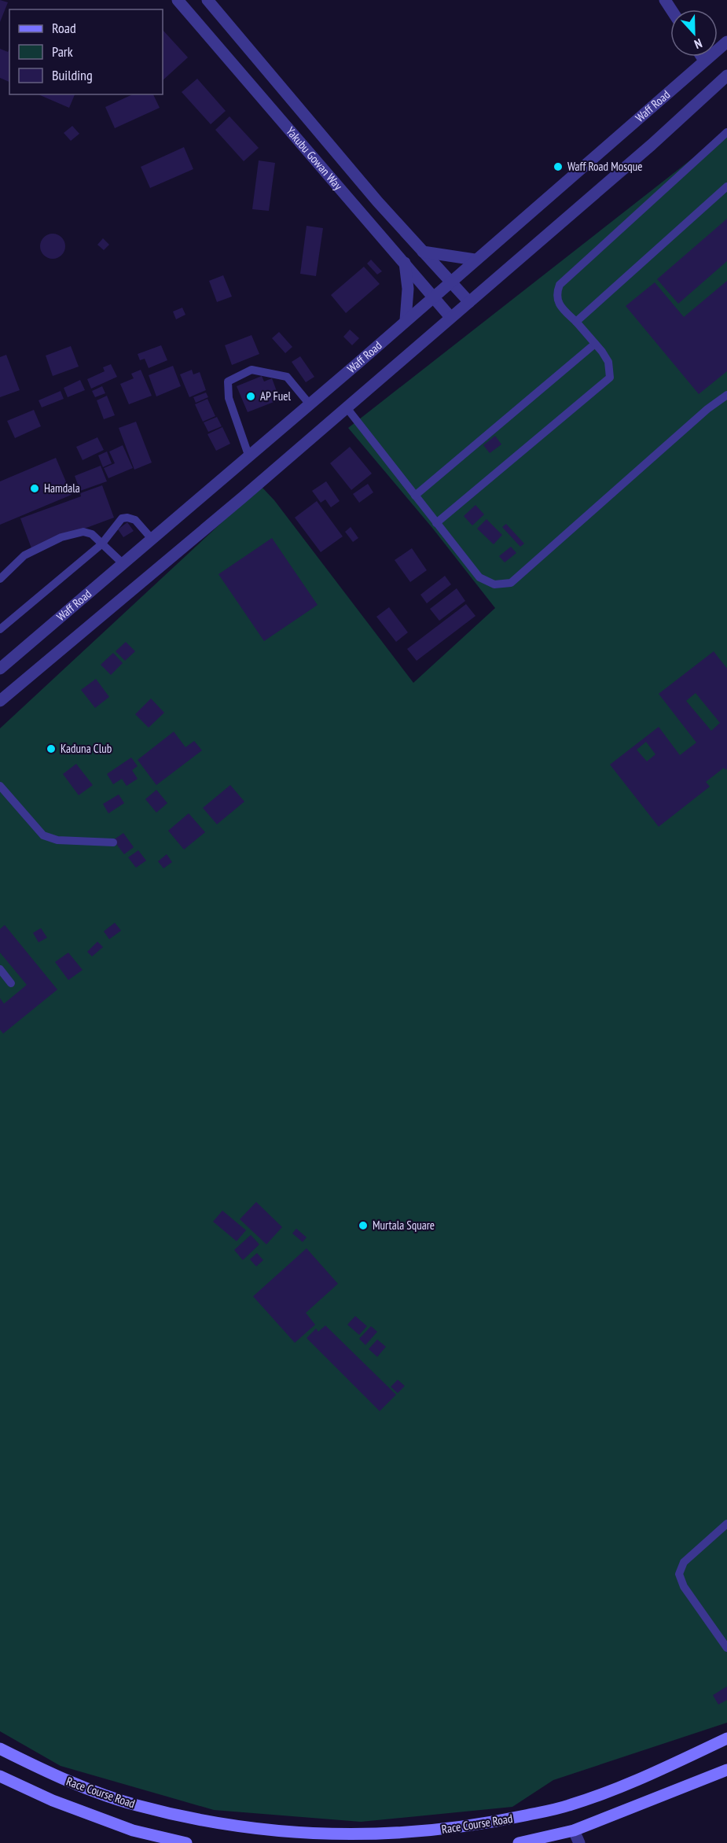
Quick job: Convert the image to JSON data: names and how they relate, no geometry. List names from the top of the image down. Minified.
{"streets":{"main road":["Race Course Road"],"street":["Waff Road","Yakubu Gowan Way"]},"crossings":[["Waff Road","Yakubu Gowan Way"]],"places":["Waff Road Mosque","AP Fuel","Hamdala","Kaduna Club","Murtala Square"],"legend":["Road","Park","Building"],"north":"bottom"}
